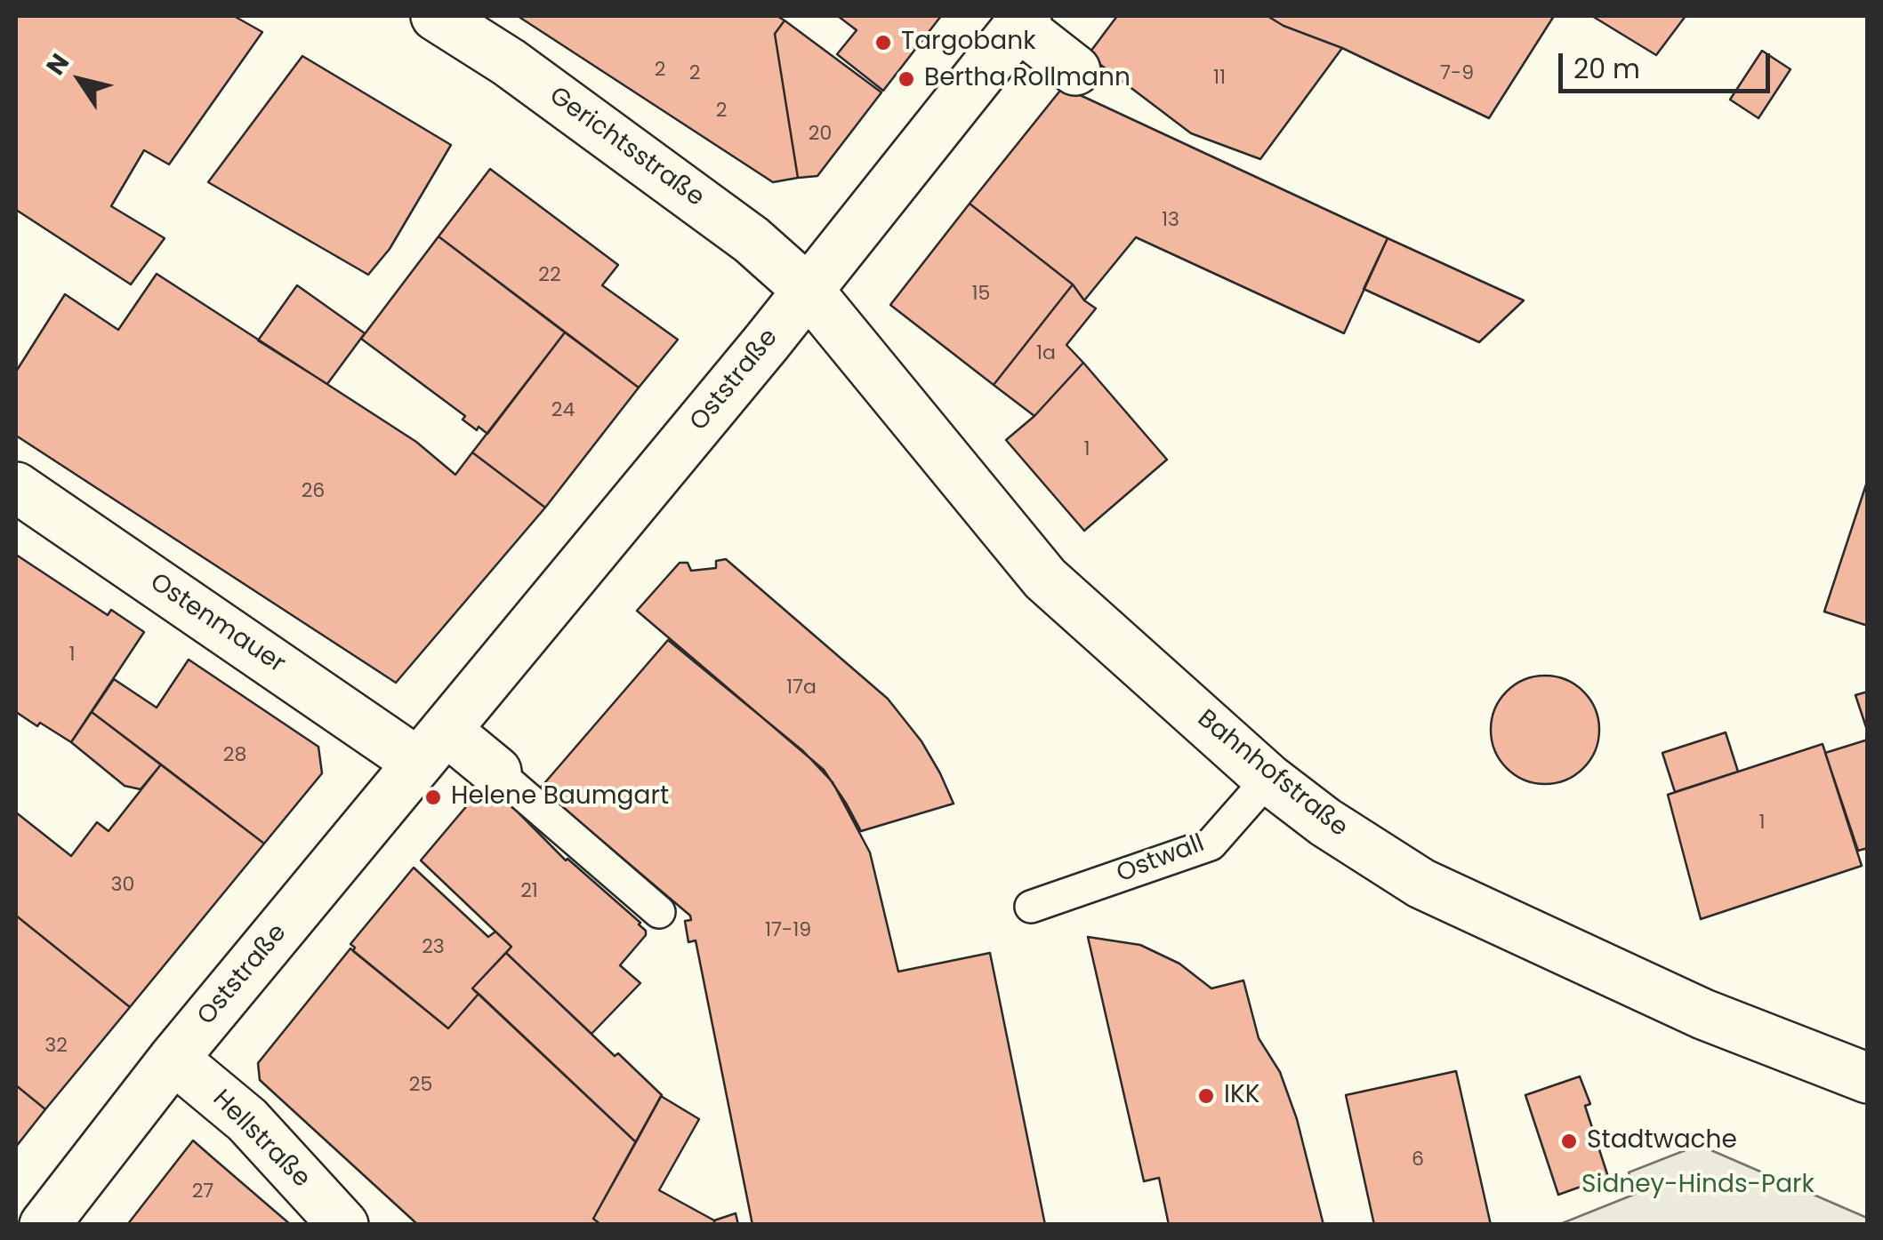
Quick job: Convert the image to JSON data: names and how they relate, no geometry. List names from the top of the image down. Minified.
{"streets":{"street":["Gerichtsstraße","Oststraße","Ostenmauer","Bahnhofstraße","Hellstraße"],"lane":["Ostwall"]},"crossings":[["Gerichtsstraße","Oststraße"],["Gerichtsstraße","Bahnhofstraße"],["Oststraße","Ostenmauer"],["Oststraße","Bahnhofstraße"],["Oststraße","Hellstraße"],["Bahnhofstraße","Ostwall"]],"parks":["Sidney-Hinds-Park"],"places":["Targobank","Bertha Rollmann","Helene Baumgart","IKK","Stadtwache"],"house_numbers":["2","2","7-9","11","2","20","13","22","15","1a","24","1","26","1","17a","28","1","30","21","17-19","23","32","25","6","27"],"scale_bar":"20 m","north":"top left"}
